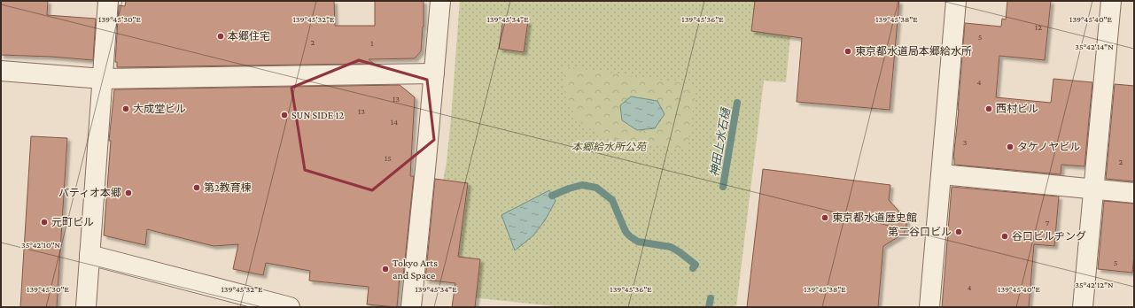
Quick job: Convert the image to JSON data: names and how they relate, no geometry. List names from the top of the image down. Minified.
{"water":["神田上水石樋"],"parks":["本郷給水所公苑"],"places":["本郷住宅","東京都水道局本郷給水所","大成堂ビル","西村ビル","SUN SIDE 12","タケノヤビル","第2教育棟","パティオ本郷","東京都水道歴史館","元町ビル","第二谷口ビル","谷口ビルヂング","Tokyo Arts and Space"],"house_numbers":["12","5","2","1","4","13","13","14","3","15","2","7","5","4"],"coordinates":["139°45'30\"E","139°45'32\"E","139°45'34\"E","139°45'36\"E","139°45'38\"E","139°45'40\"E","35°42'14\"N","35°42'10\"N","35°42'12\"N"]}
